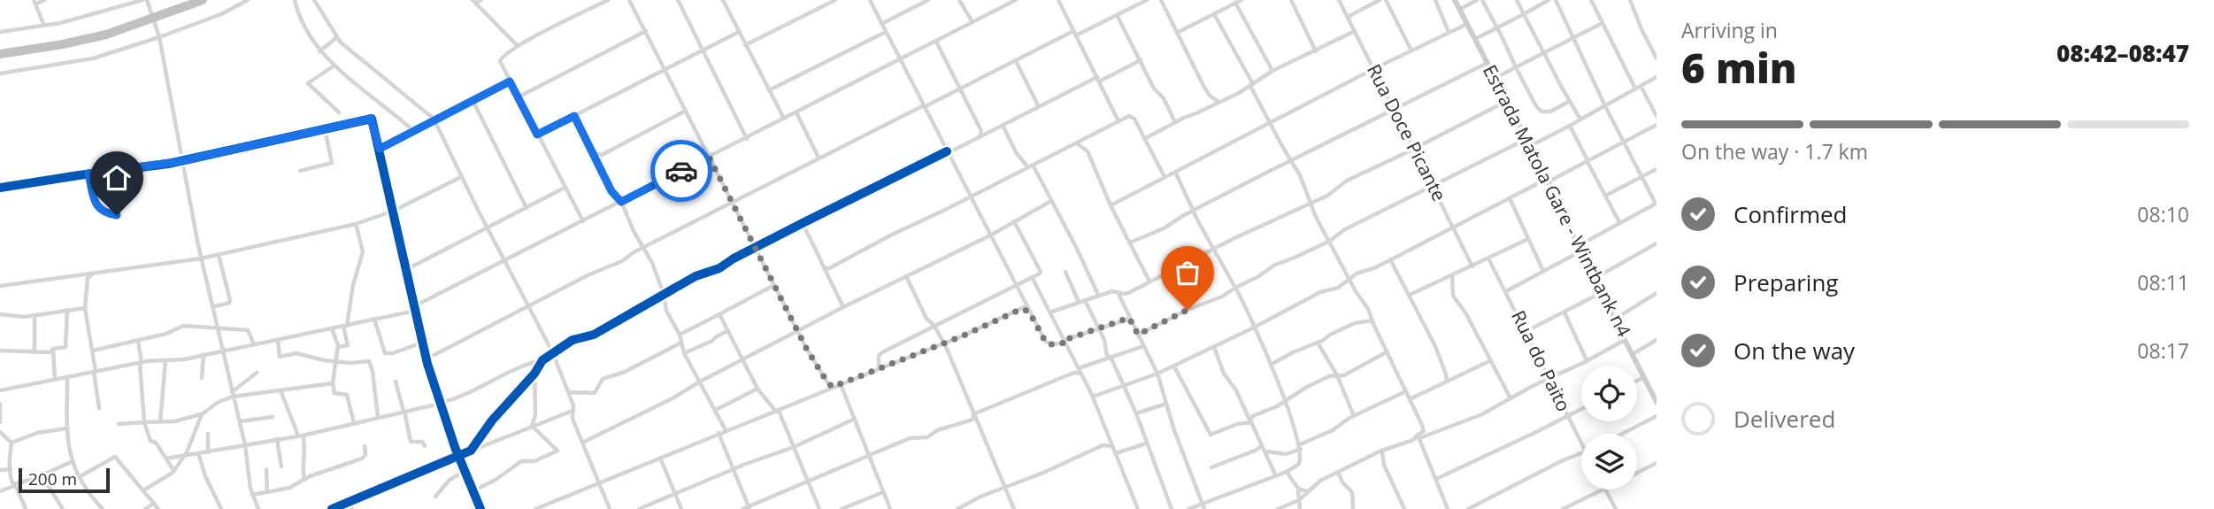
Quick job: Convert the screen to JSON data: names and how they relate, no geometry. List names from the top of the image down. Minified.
{"streets":{"street":["Rua Doce Picante","Estrada Matola Gare - Wintbank n4","Rua do Paito"]},"scale_bar":"200 m","page":{"heading":["6 min","Arriving in","08:42–08:47"],"bar":"On the way · 1.7 km","list":[["Confirmed","08:10"],["Preparing","08:11"],["On the way","08:17"],"Delivered"],"scale":"200 m"}}
